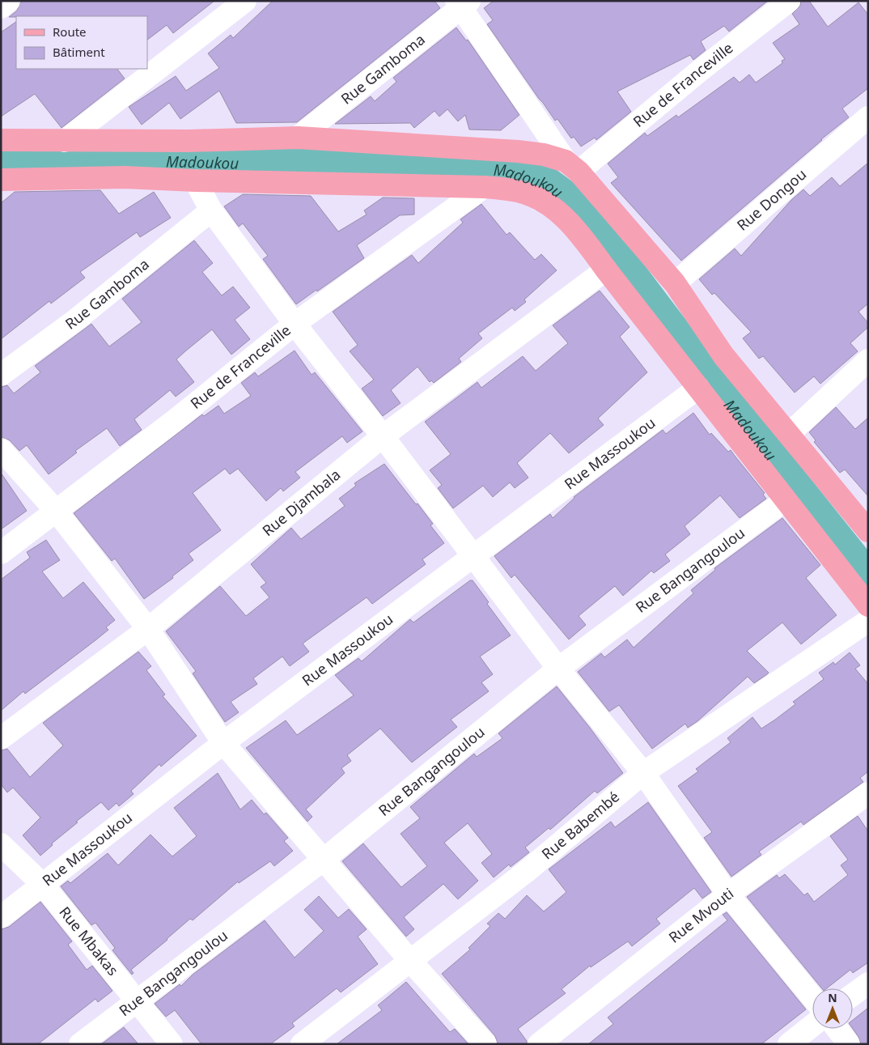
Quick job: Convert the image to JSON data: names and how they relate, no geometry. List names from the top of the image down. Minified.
{"streets":{"street":["Rue Gamboma","Rue de Franceville","Rue Dongou","Rue Massoukou","Rue Djambala","Rue Bangangoulou","Rue Babembé","Rue Mvouti","Rue Mbakas"]},"crossings":[["Rue Massoukou","Rue Mbakas"],["Rue Bangangoulou","Rue Mbakas"]],"water":["Madoukou"],"legend":["Route","Bâtiment"],"north":"top"}
